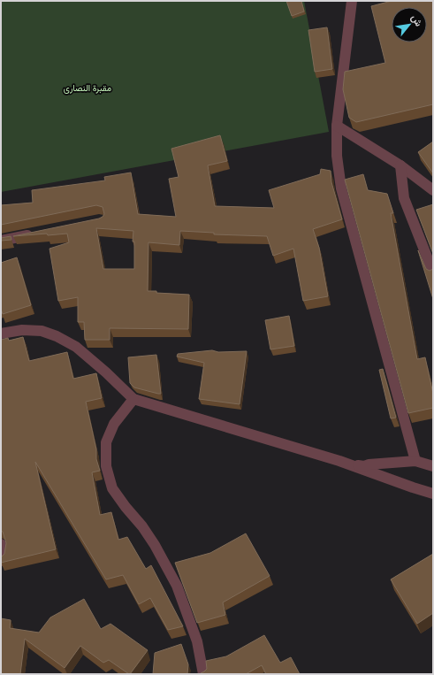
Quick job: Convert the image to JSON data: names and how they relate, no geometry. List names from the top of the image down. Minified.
{"parks":["مقبرة النصارى"],"north":"top right"}
